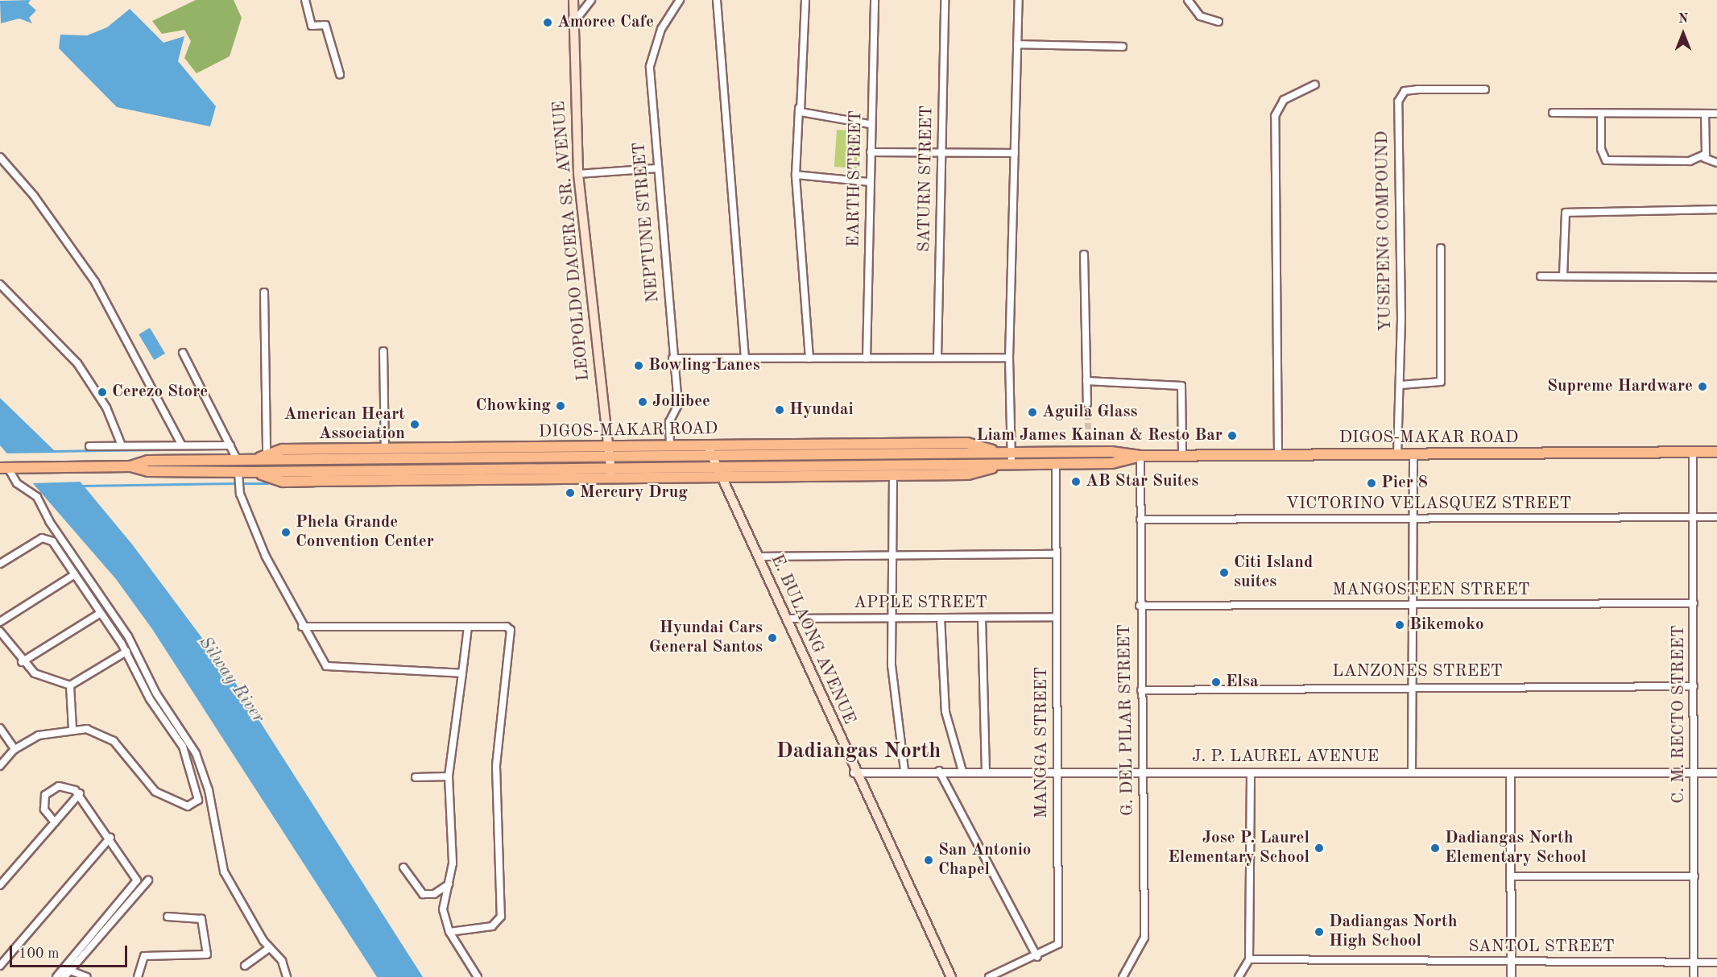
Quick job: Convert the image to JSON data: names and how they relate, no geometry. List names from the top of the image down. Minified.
{"streets":{"main road":["LEOPOLDO DACERA SR. AVENUE","DIGOS-MAKAR ROAD","E. BULAONG AVENUE"],"street":["EARTH STREET","SATURN STREET","NEPTUNE STREET","YUSEPENG COMPOUND","VICTORINO VELASQUEZ STREET","MANGOSTEEN STREET","APPLE STREET","LANZONES STREET","C. M. RECTO STREET","G. DEL PILAR STREET","MANGGA STREET","J. P. LAUREL AVENUE","SANTOL STREET"]},"crossings":[["NEPTUNE STREET","DIGOS-MAKAR ROAD"],["YUSEPENG COMPOUND","DIGOS-MAKAR ROAD"],["LEOPOLDO DACERA SR. AVENUE","DIGOS-MAKAR ROAD"],["DIGOS-MAKAR ROAD","E. BULAONG AVENUE"],["DIGOS-MAKAR ROAD","C. M. RECTO STREET"],["DIGOS-MAKAR ROAD","G. DEL PILAR STREET"],["DIGOS-MAKAR ROAD","MANGGA STREET"],["VICTORINO VELASQUEZ STREET","C. M. RECTO STREET"],["VICTORINO VELASQUEZ STREET","G. DEL PILAR STREET"],["MANGOSTEEN STREET","C. M. RECTO STREET"],["MANGOSTEEN STREET","G. DEL PILAR STREET"],["APPLE STREET","E. BULAONG AVENUE"],["APPLE STREET","MANGGA STREET"],["E. BULAONG AVENUE","J. P. LAUREL AVENUE"],["LANZONES STREET","C. M. RECTO STREET"],["LANZONES STREET","G. DEL PILAR STREET"],["C. M. RECTO STREET","J. P. LAUREL AVENUE"],["C. M. RECTO STREET","SANTOL STREET"],["G. DEL PILAR STREET","J. P. LAUREL AVENUE"],["MANGGA STREET","J. P. LAUREL AVENUE"]],"districts":["Dadiangas North"],"water":["Silway River"],"places":["Amoree Cafe","Bowling Lanes","Supreme Hardware","Cerezo Store","Jollibee","Chowking","Hyundai","Aguila Glass","American Heart Association","Liam James Kainan & Resto Bar","AB Star Suites","Pier 8","Mercury Drug","Phela Grande Convention Center","Citi Island suites","Bikemoko","Hyundai Cars General Santos","Elsa","Jose P. Laurel Elementary School","Dadiangas North Elementary School","San Antonio Chapel","Dadiangas North High School"],"scale_bar":"100 m","north":"top"}
